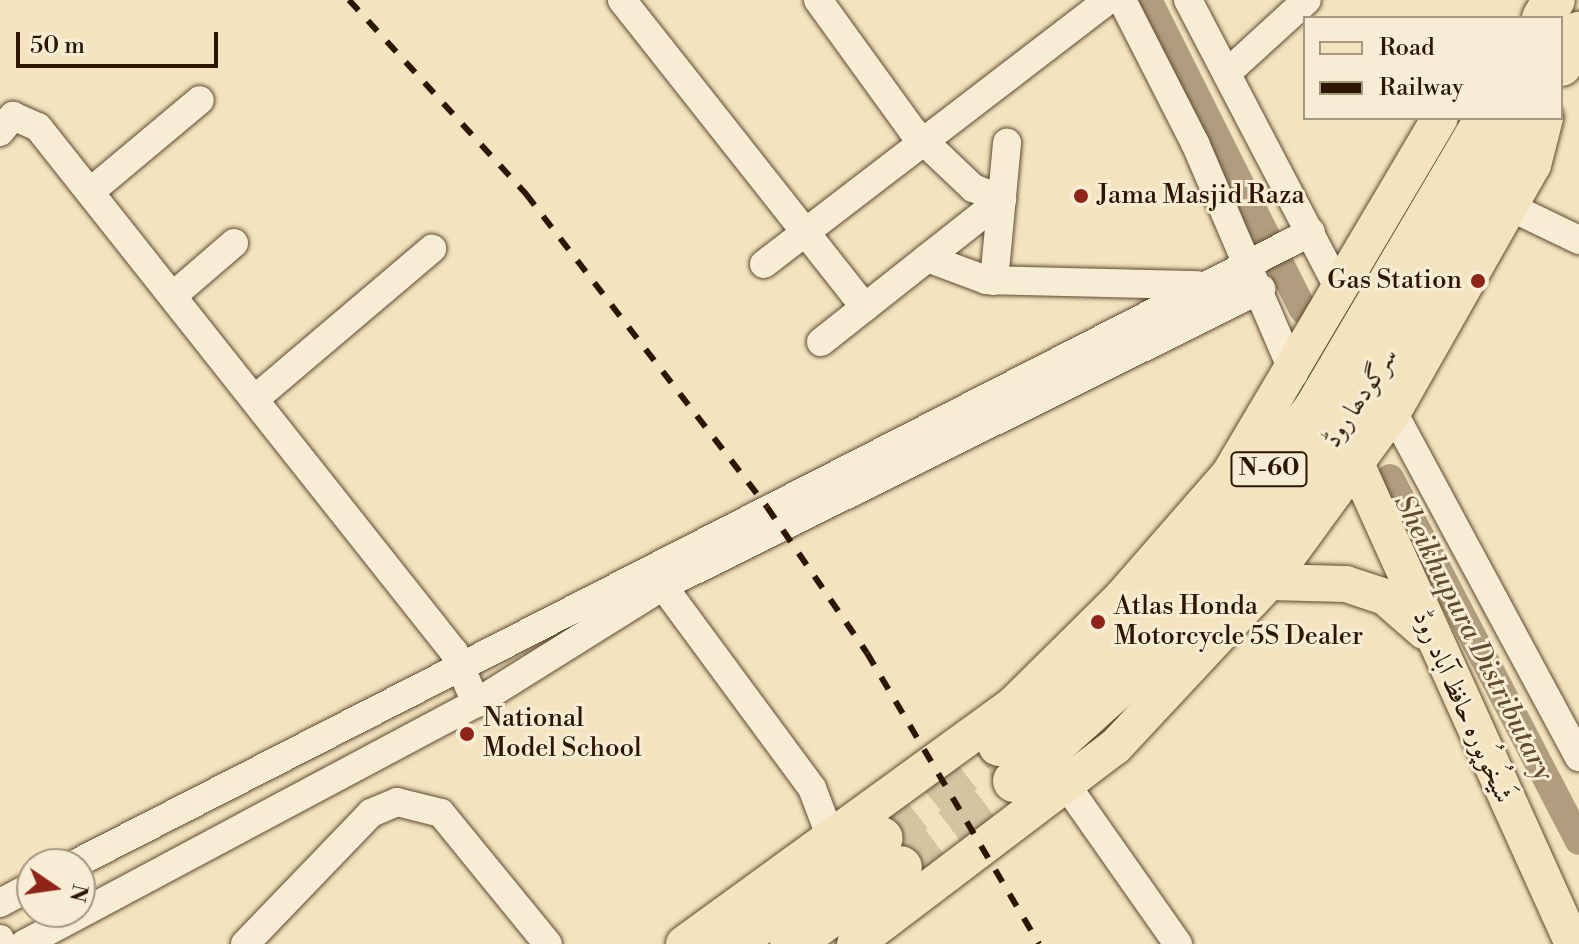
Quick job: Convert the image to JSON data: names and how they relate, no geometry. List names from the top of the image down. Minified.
{"streets":{"highway":["سرگودھا روڈ","N-60"],"main road":["شَيخُوپُورہ حافظ آباد روڈ"]},"water":["Sheikhupura Distributary"],"places":["Jama Masjid Raza","Gas Station","Atlas Honda Motorcycle 5S Dealer","National Model School"],"legend":["Road","Railway"],"scale_bar":"50 m","north":"right"}
